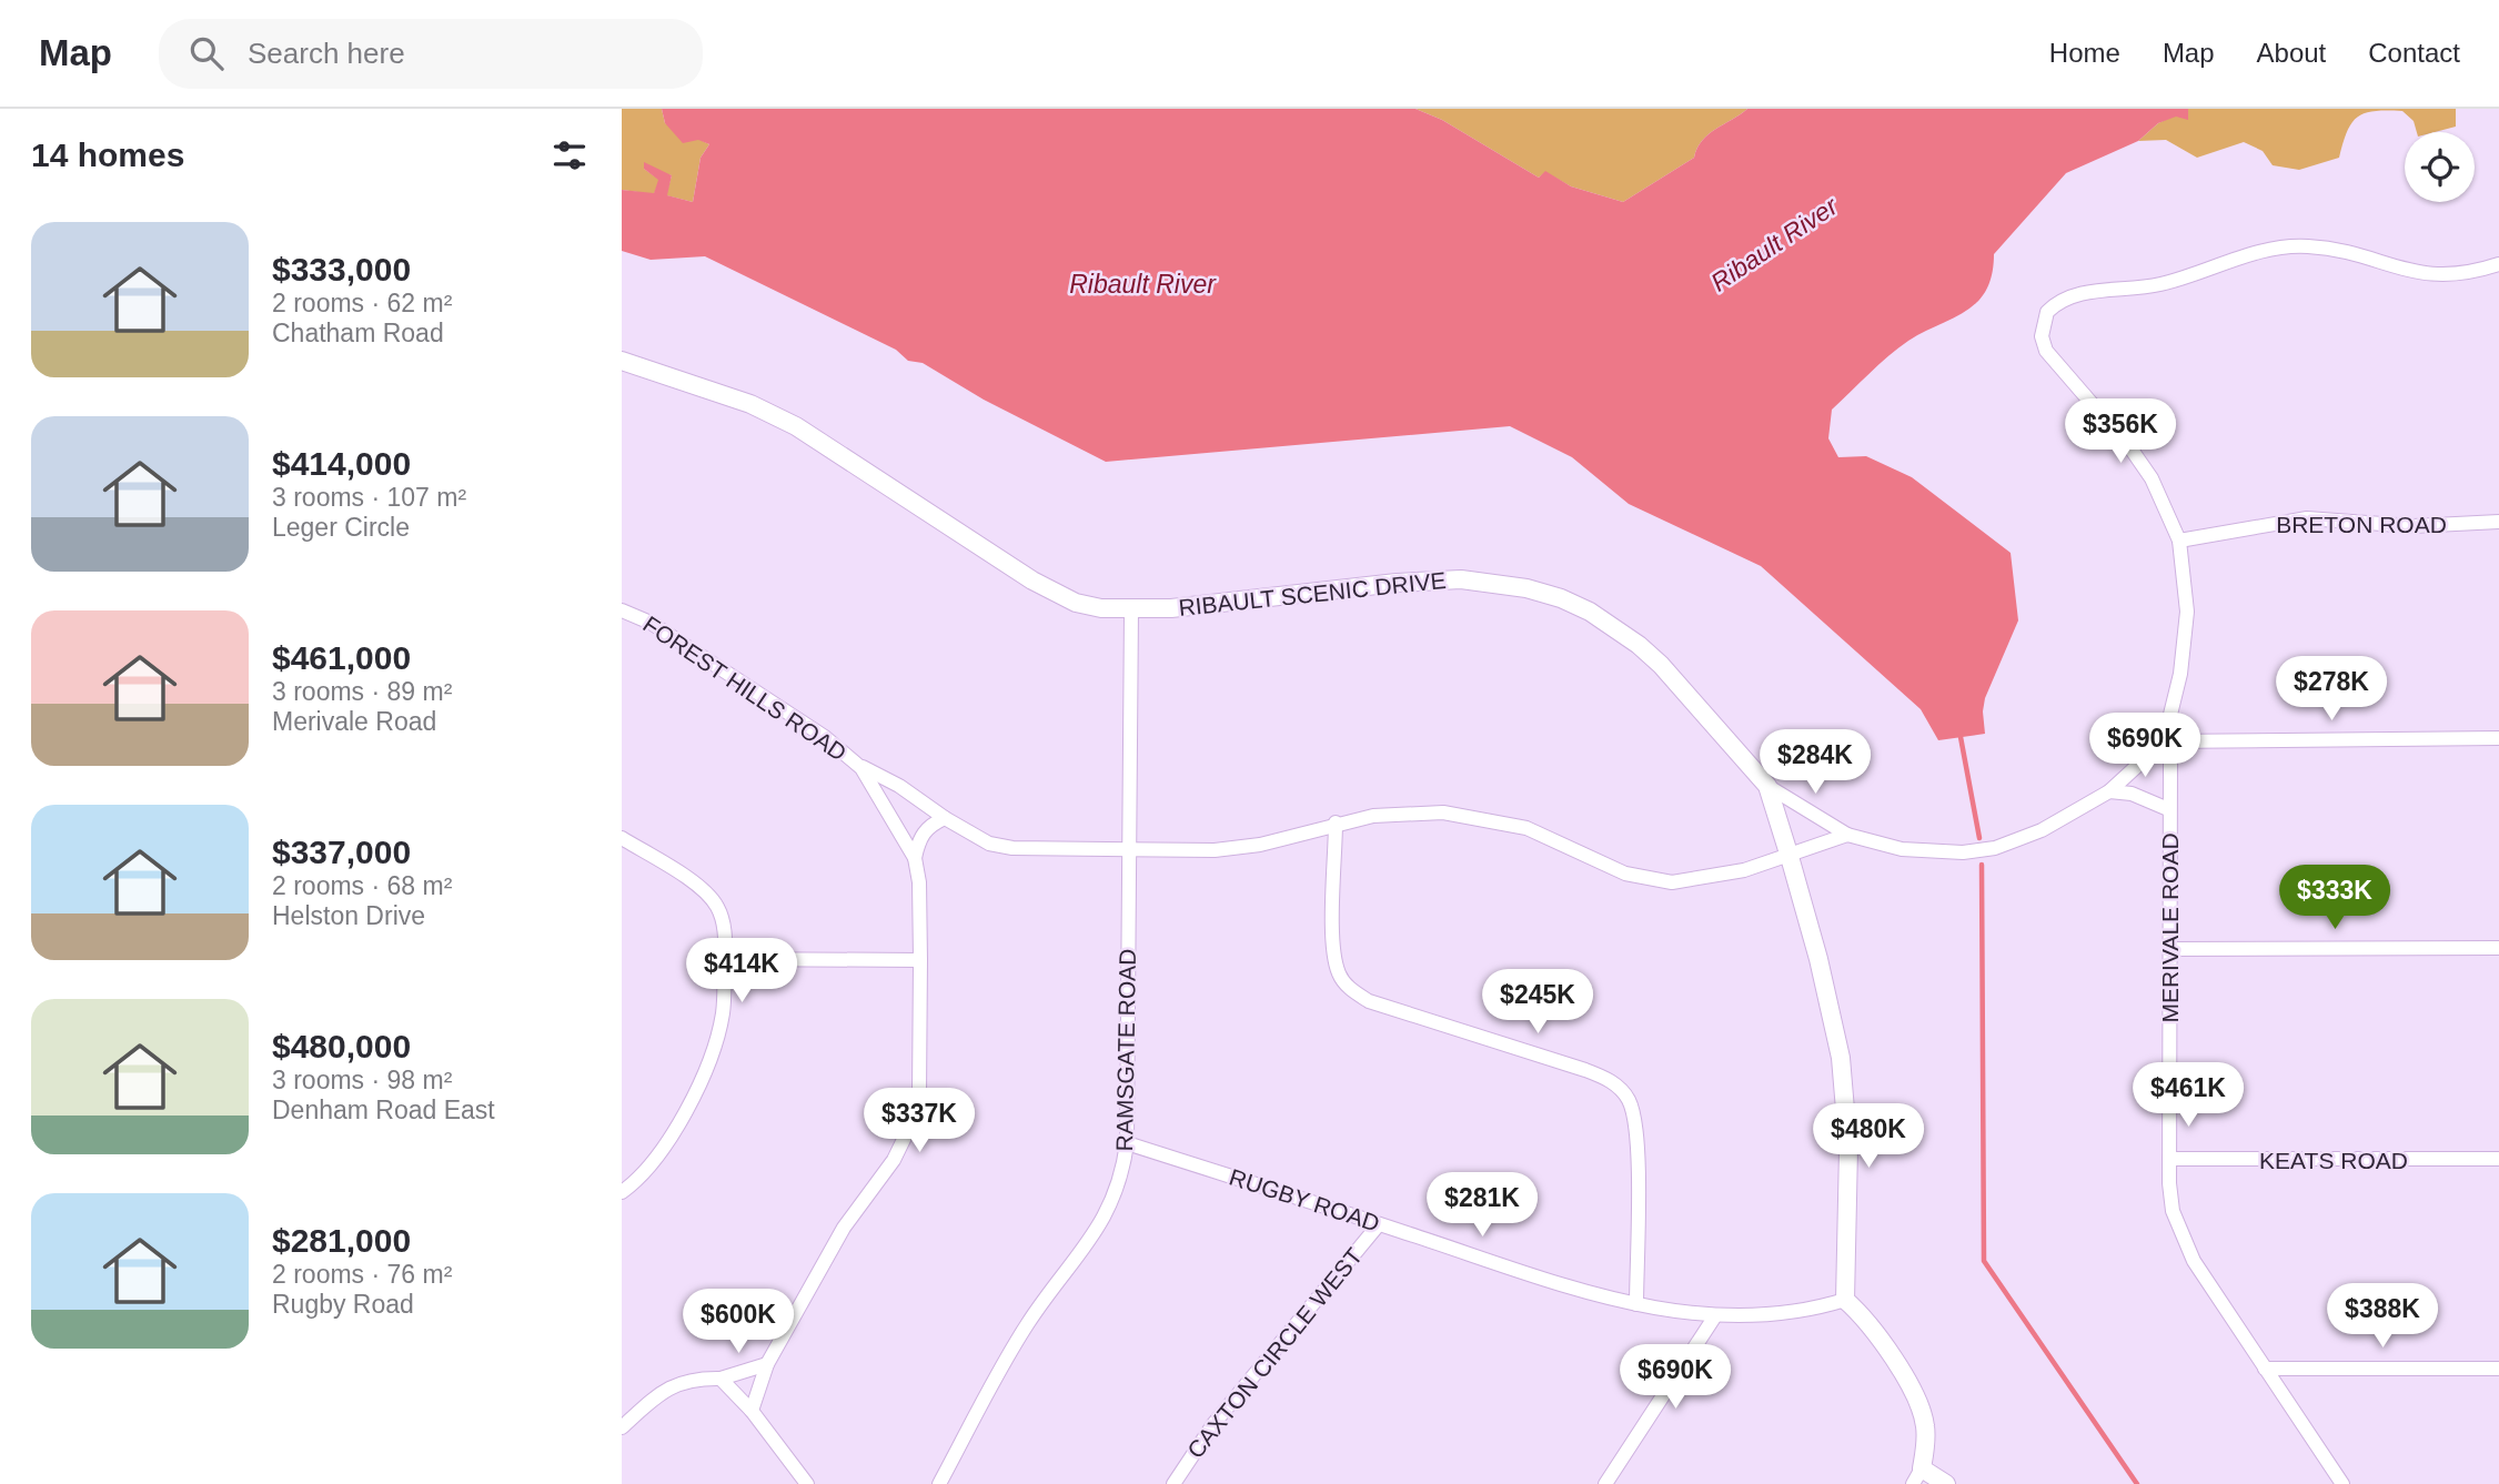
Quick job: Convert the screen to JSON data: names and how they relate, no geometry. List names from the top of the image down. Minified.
{"streets":{"street":["BRETON ROAD","RIBAULT SCENIC DRIVE","FOREST HILLS ROAD","MERIVALE ROAD","RAMSGATE ROAD","KEATS ROAD","RUGBY ROAD","CAXTON CIRCLE WEST"]},"crossings":[["RIBAULT SCENIC DRIVE","RAMSGATE ROAD"],["RIBAULT SCENIC DRIVE","RUGBY ROAD"],["MERIVALE ROAD","KEATS ROAD"],["RAMSGATE ROAD","RUGBY ROAD"],["RUGBY ROAD","CAXTON CIRCLE WEST"]],"water":["Ribault River"],"page":{"header":"Map","search":"Search here","nav":["Home","Map","About","Contact"],"heading":"14 homes","list":[{"name":"$333,000","note":"2 rooms · 62 m² · Chatham Road"},{"name":"$414,000","note":"3 rooms · 107 m² · Leger Circle"},{"name":"$461,000","note":"3 rooms · 89 m² · Merivale Road"},{"name":"$337,000","note":"2 rooms · 68 m² · Helston Drive"},{"name":"$480,000","note":"3 rooms · 98 m² · Denham Road East"},{"name":"$281,000","note":"2 rooms · 76 m² · Rugby Road"}],"price":["$356K","$278K","$690K","$284K","$333K","$414K","$245K","$461K","$337K","$480K","$281K","$388K","$600K","$690K"]}}
